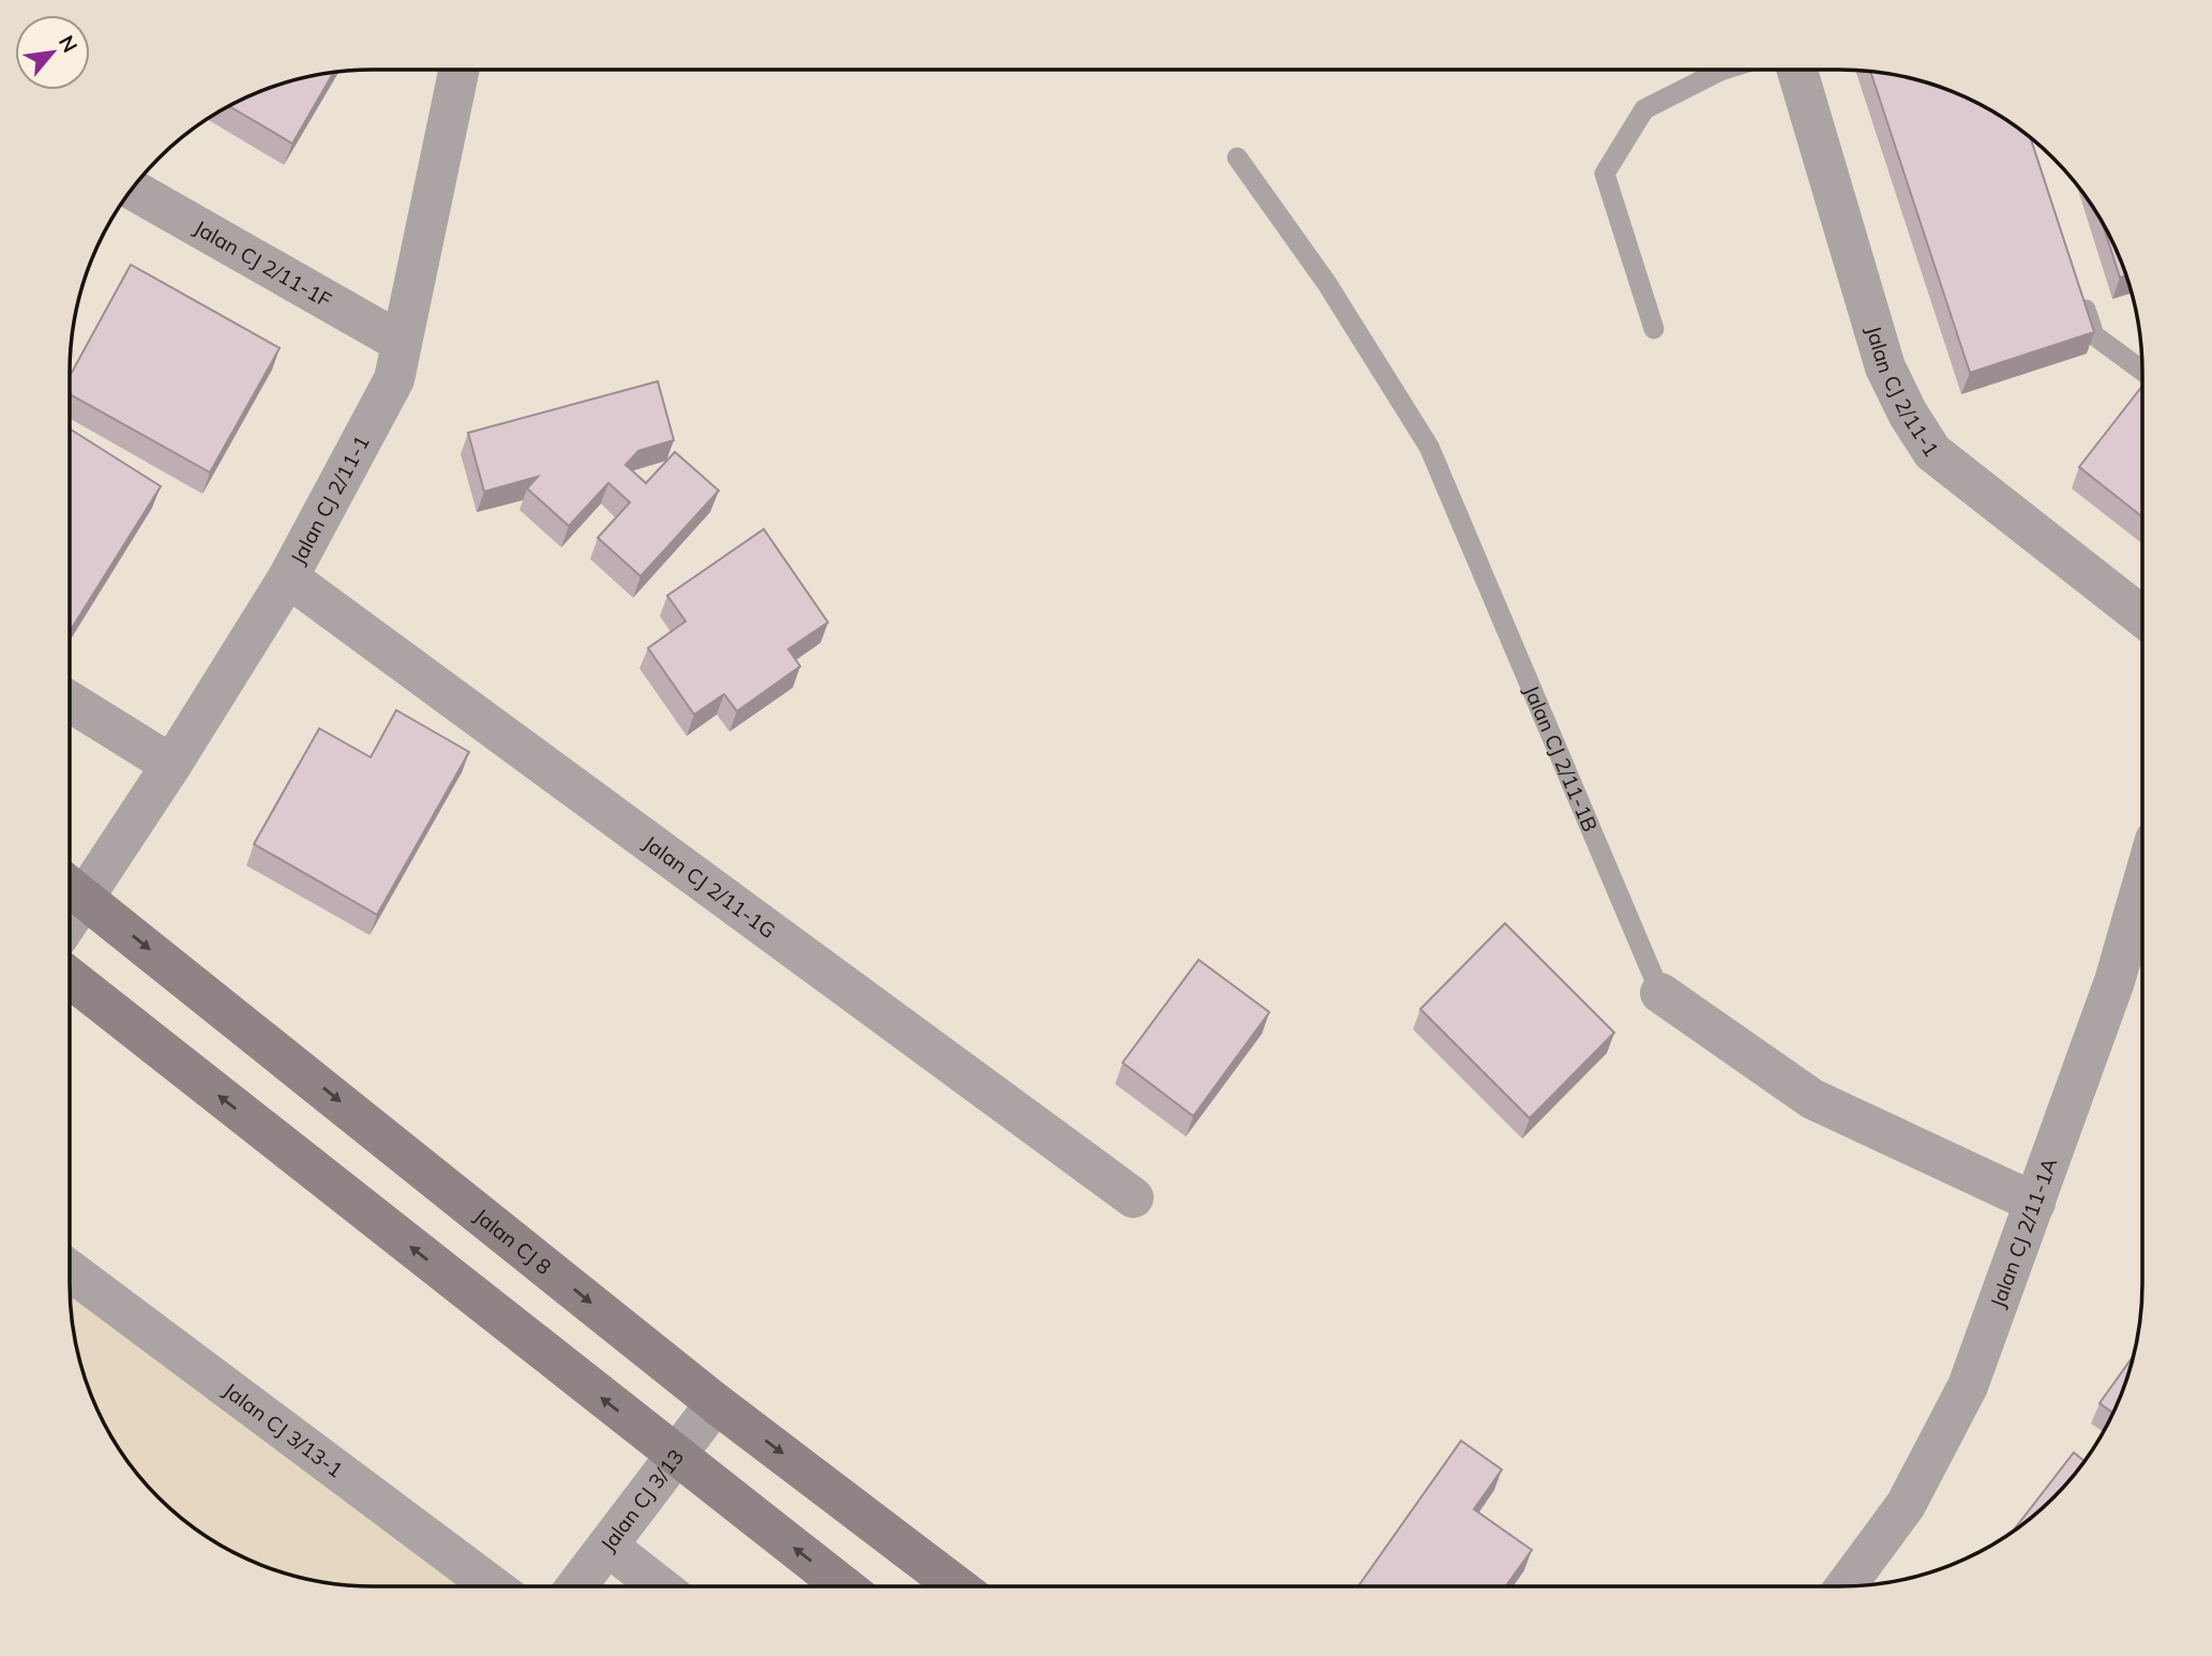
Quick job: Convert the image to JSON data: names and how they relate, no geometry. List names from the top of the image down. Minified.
{"streets":{"street":["Jalan CJ 2/11-1F","Jalan CJ 2/11-1","Jalan CJ 2/11-1B","Jalan CJ 2/11-1G","Jalan CJ 2/11-1A","Jalan CJ 8","Jalan CJ 3/13-1","Jalan CJ 3/13"]},"crossings":[["Jalan CJ 2/11-1F","Jalan CJ 2/11-1"],["Jalan CJ 2/11-1","Jalan CJ 2/11-1G"],["Jalan CJ 2/11-1","Jalan CJ 8"],["Jalan CJ 2/11-1B","Jalan CJ 2/11-1A"],["Jalan CJ 8","Jalan CJ 3/13"]],"north":"top right"}
